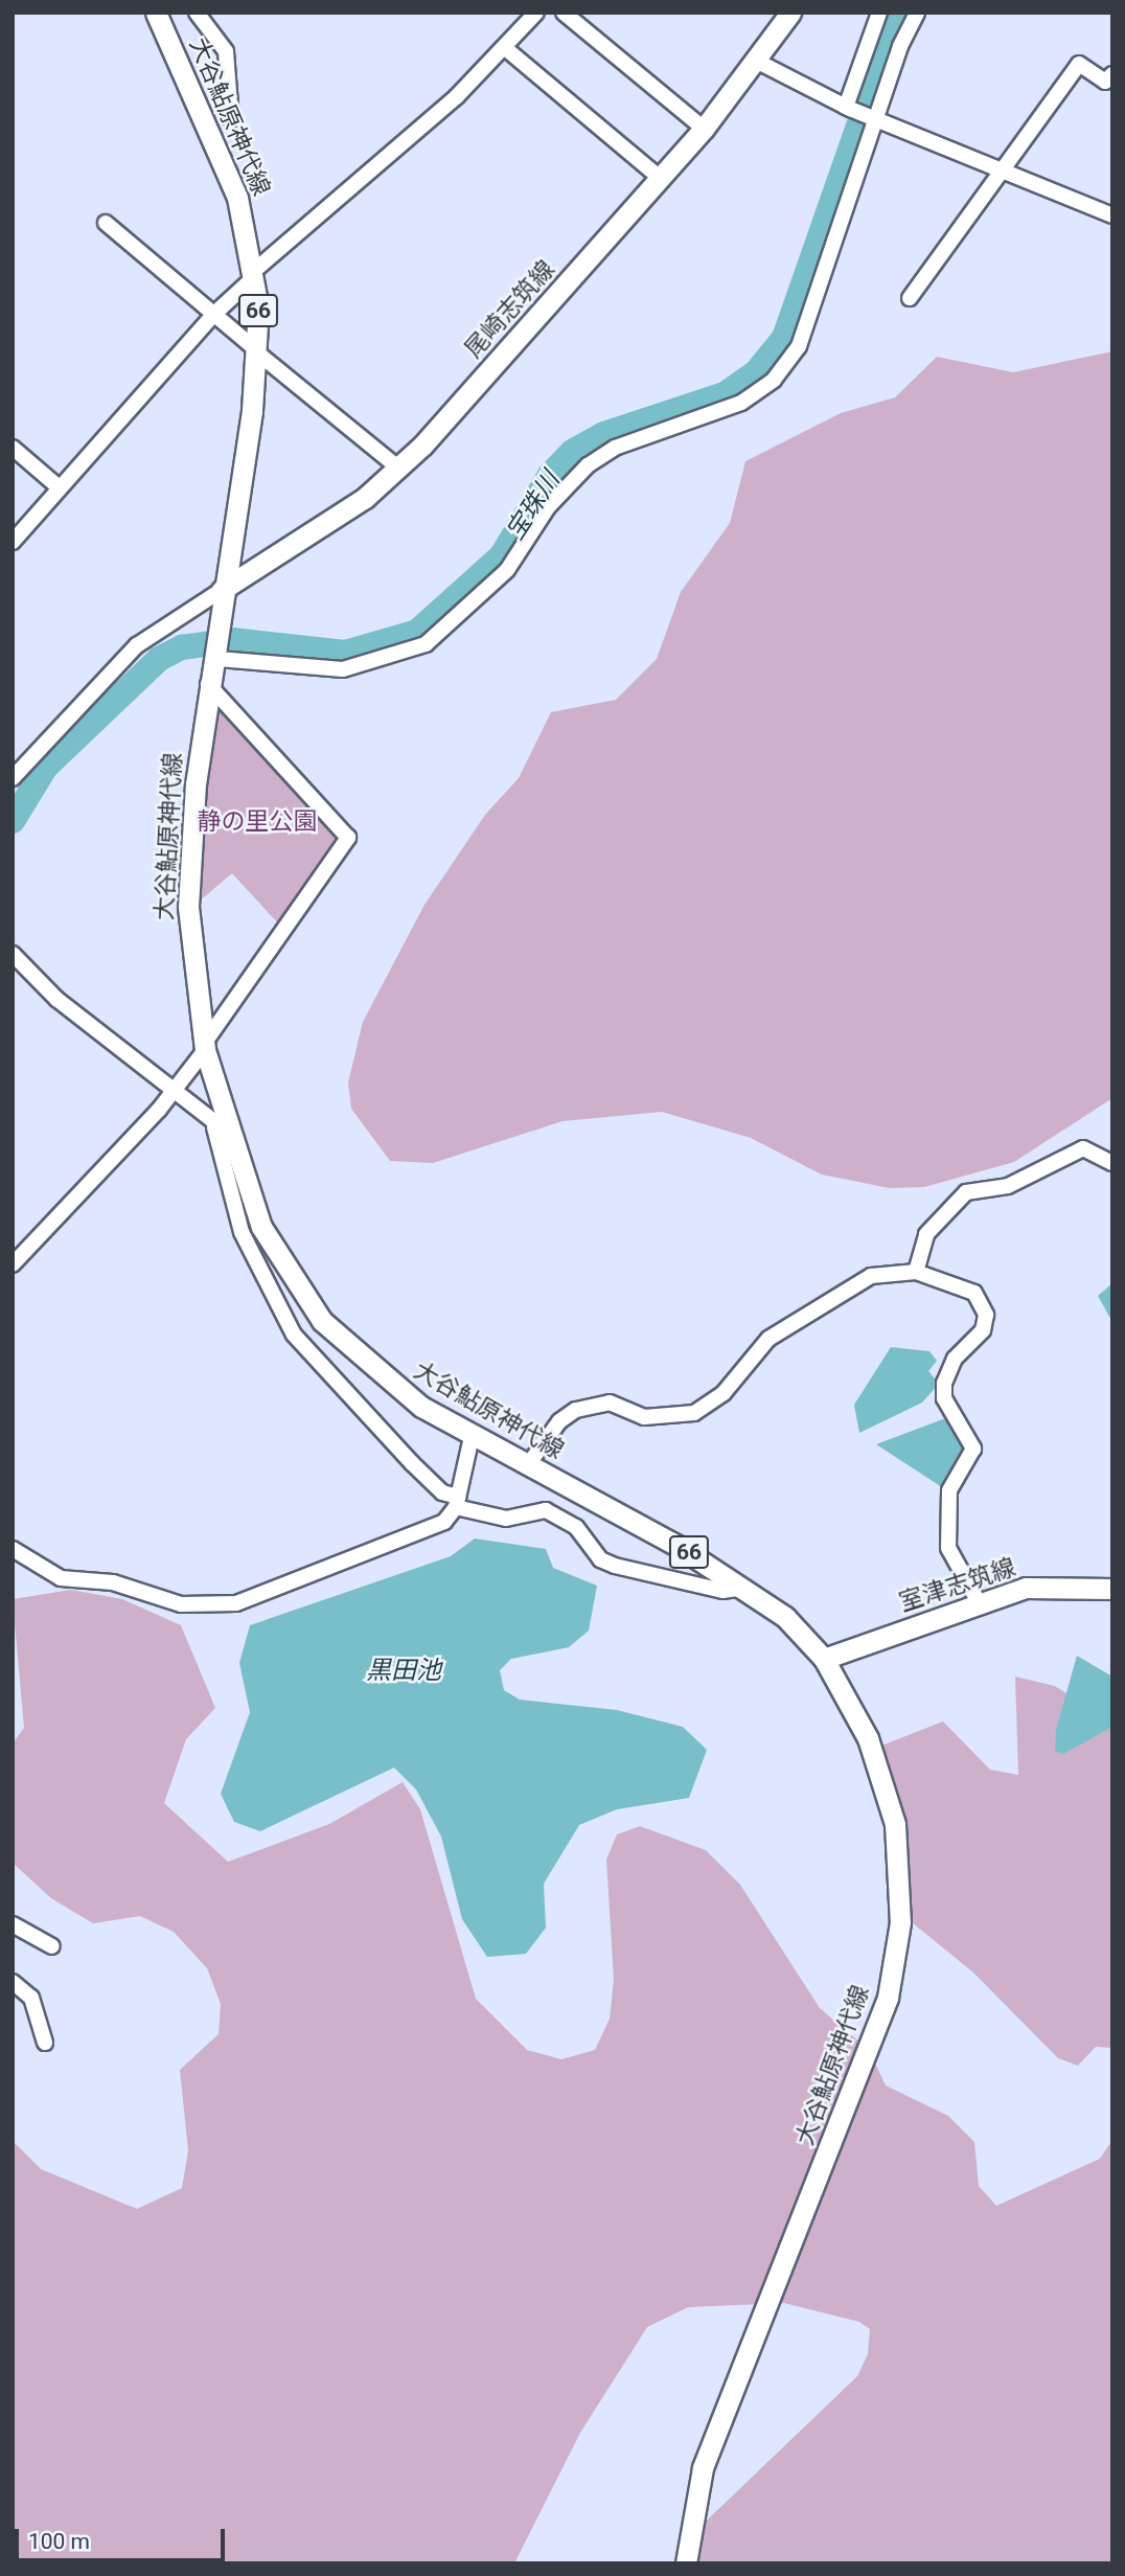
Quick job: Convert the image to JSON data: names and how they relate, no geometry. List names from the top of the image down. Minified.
{"streets":{"main road":["大谷鮎原神代線","尾崎志筑線","66","室津志筑線"]},"crossings":[["大谷鮎原神代線","尾崎志筑線"],["大谷鮎原神代線","室津志筑線"]],"water":["宝珠川","黒田池"],"parks":["静の里公園"],"scale_bar":"100 m"}
